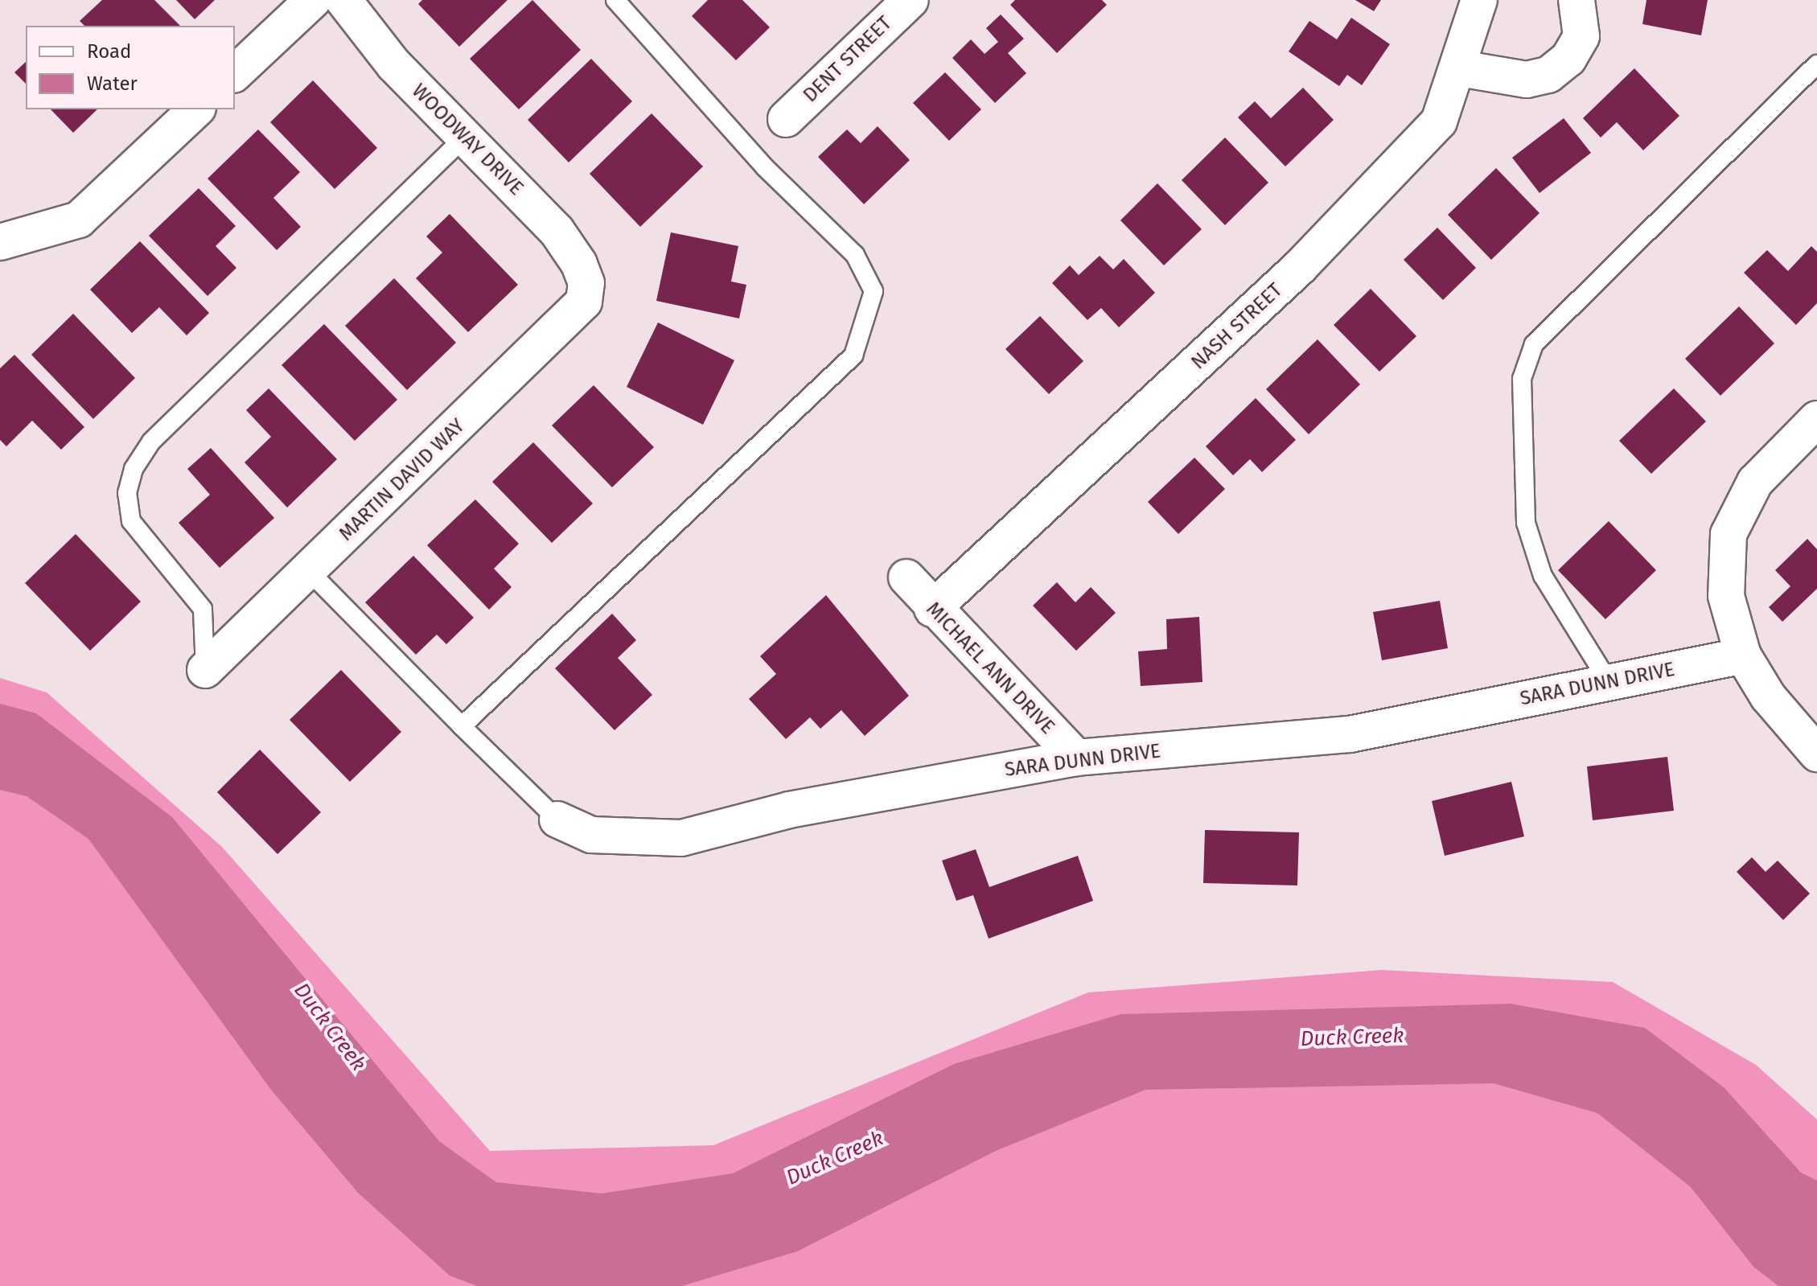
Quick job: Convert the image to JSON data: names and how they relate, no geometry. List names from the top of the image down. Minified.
{"streets":{"street":["DENT STREET","WOODWAY DRIVE","NASH STREET","MARTIN DAVID WAY","MICHAEL ANN DRIVE","SARA DUNN DRIVE"]},"crossings":[["WOODWAY DRIVE","MARTIN DAVID WAY"],["NASH STREET","MICHAEL ANN DRIVE"],["MARTIN DAVID WAY","SARA DUNN DRIVE"],["MICHAEL ANN DRIVE","SARA DUNN DRIVE"]],"water":["Duck Creek"],"legend":["Road","Water"]}
